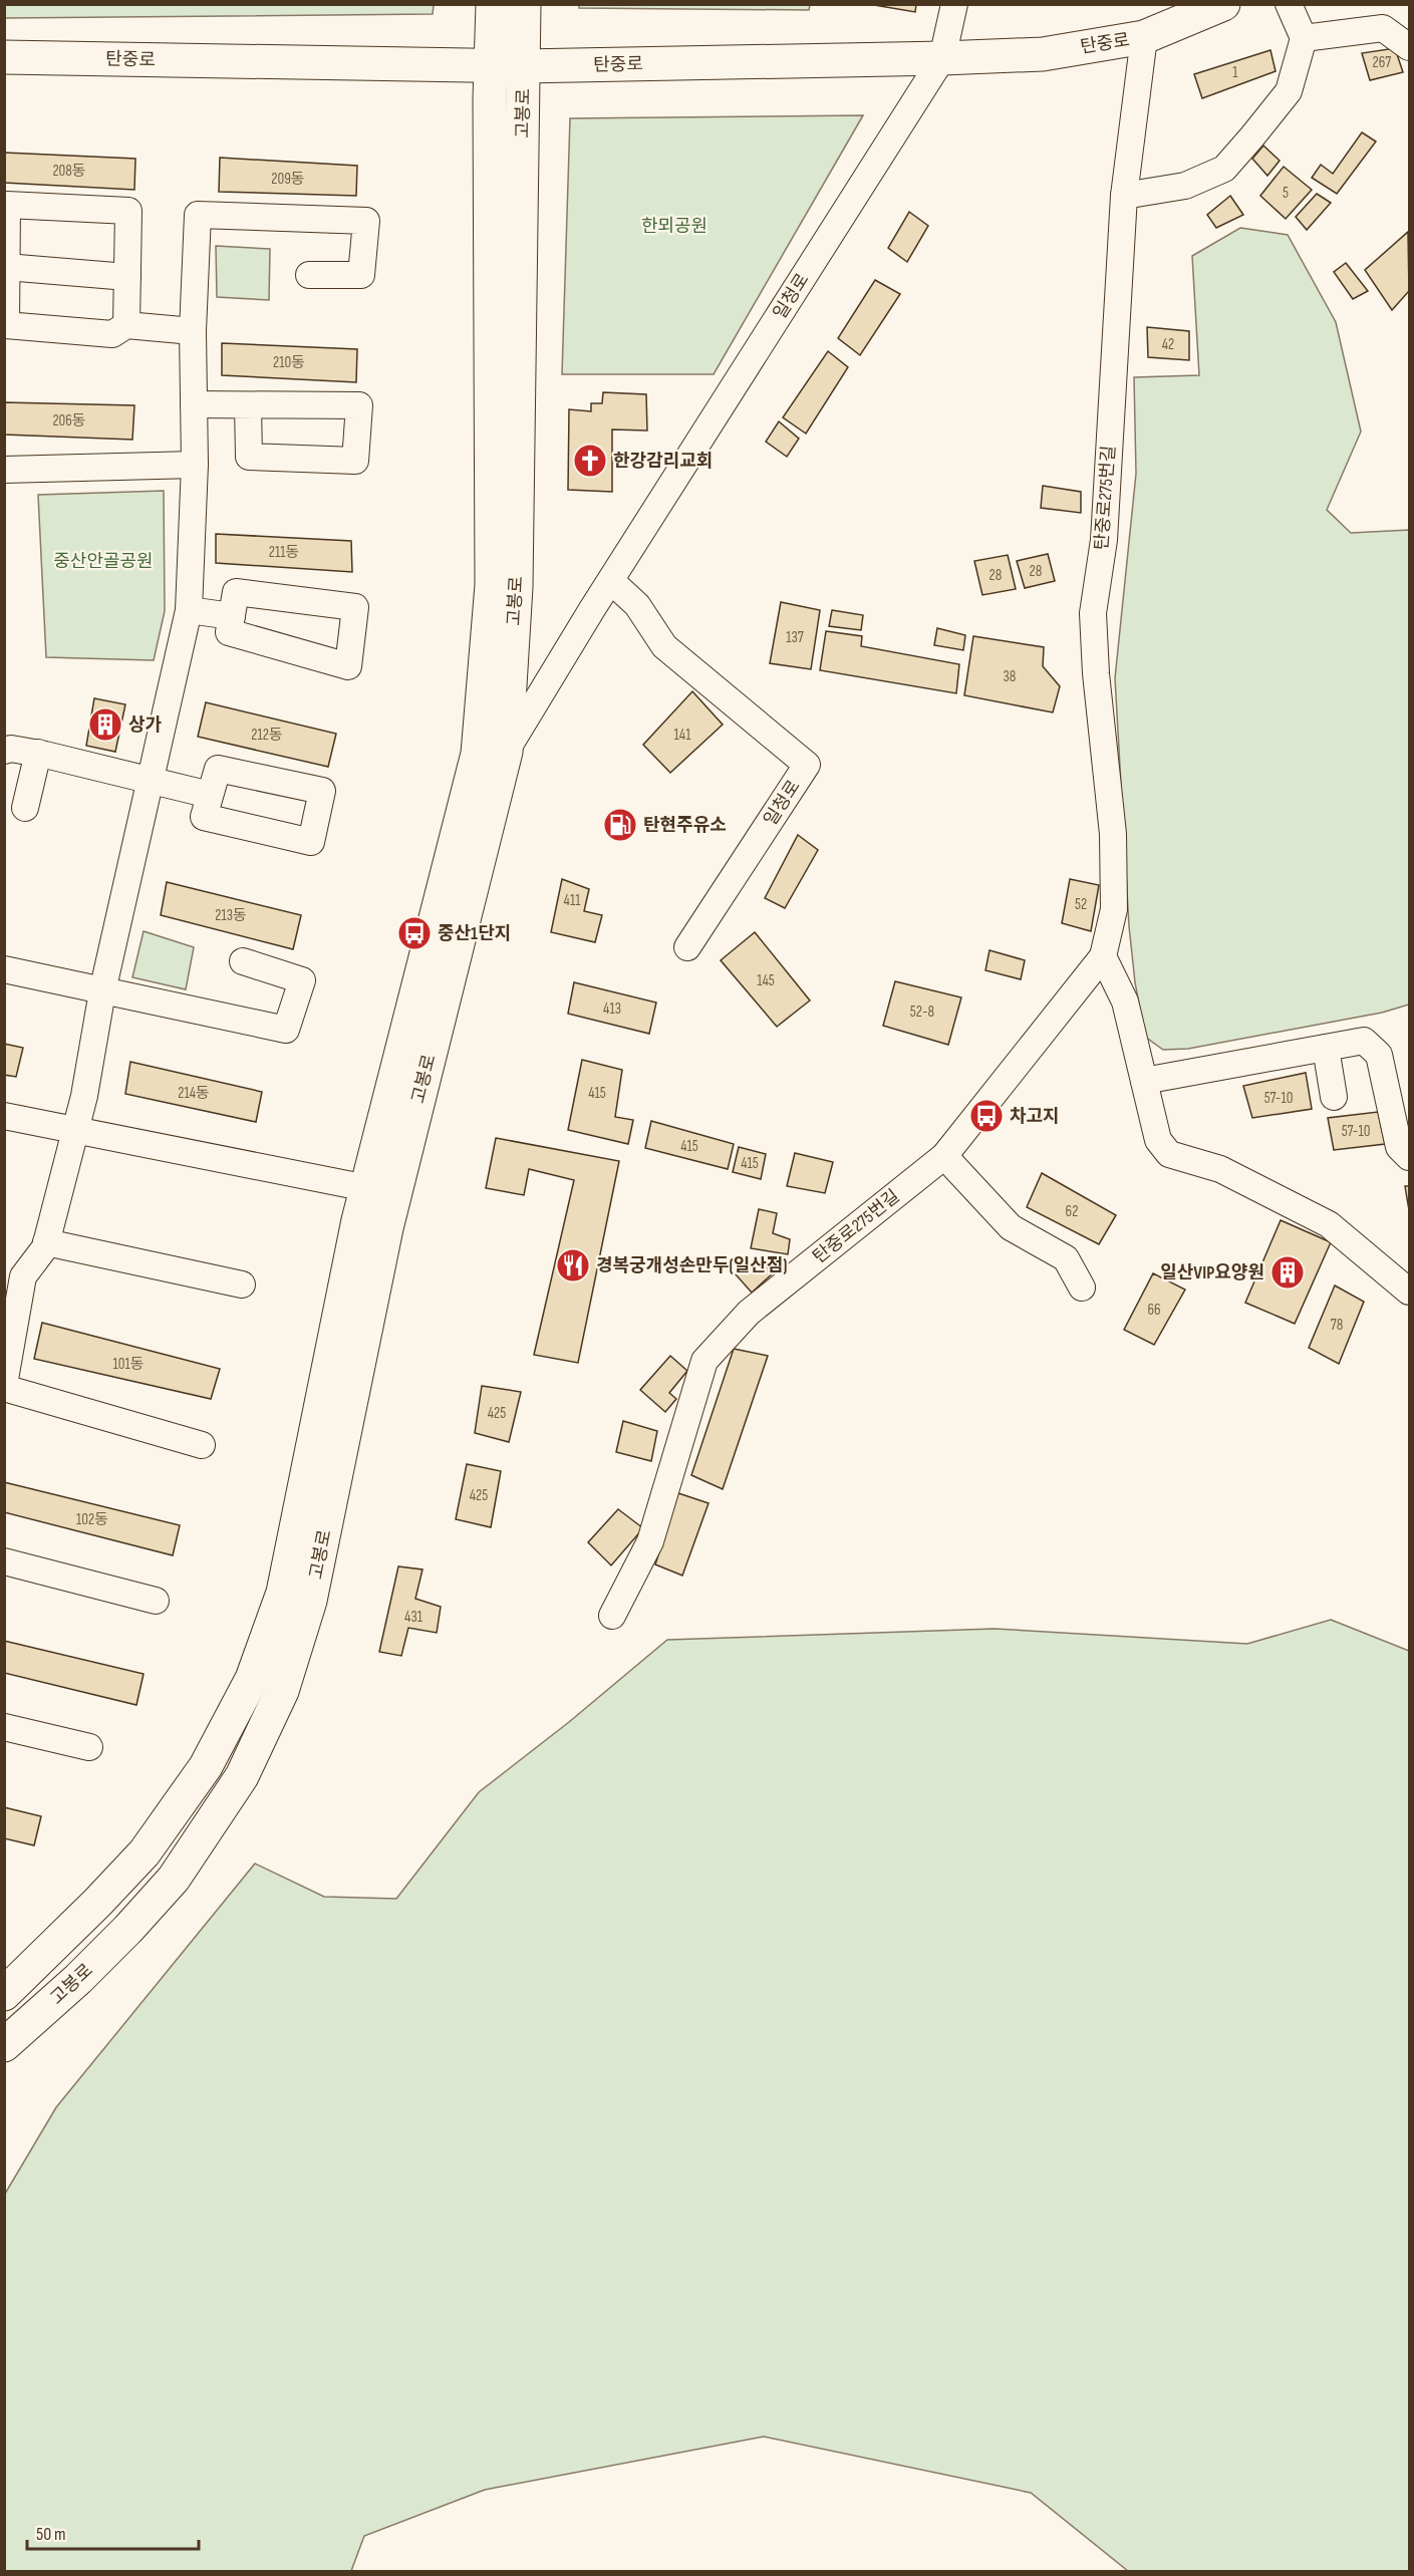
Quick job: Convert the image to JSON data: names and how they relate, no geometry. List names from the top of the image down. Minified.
{"streets":{"main road":["탄중로","고봉로"],"street":["일청로","탄중로275번길"]},"crossings":[["탄중로","고봉로"],["탄중로","일청로"],["탄중로","탄중로275번길"],["고봉로","일청로"]],"parks":["한뫼공원","중산안골공원"],"places":{"church":["한강감리교회"],"building":["상가","일산VIP요양원"],"fuel station":["탄현주유소"],"bus stop":["중산1단지","차고지"],"restaurant":["경복궁개성손만두(일산점)"]},"house_numbers":["267","1","208동","209동","5","42","210동","206동","211동","28","28","137","38","212동","141","411","52","213동","145","413","52-8","214동","415","57-10","57-10","415","415","62","66","78","101동","425","425","102동","431"],"scale_bar":"50 m"}
